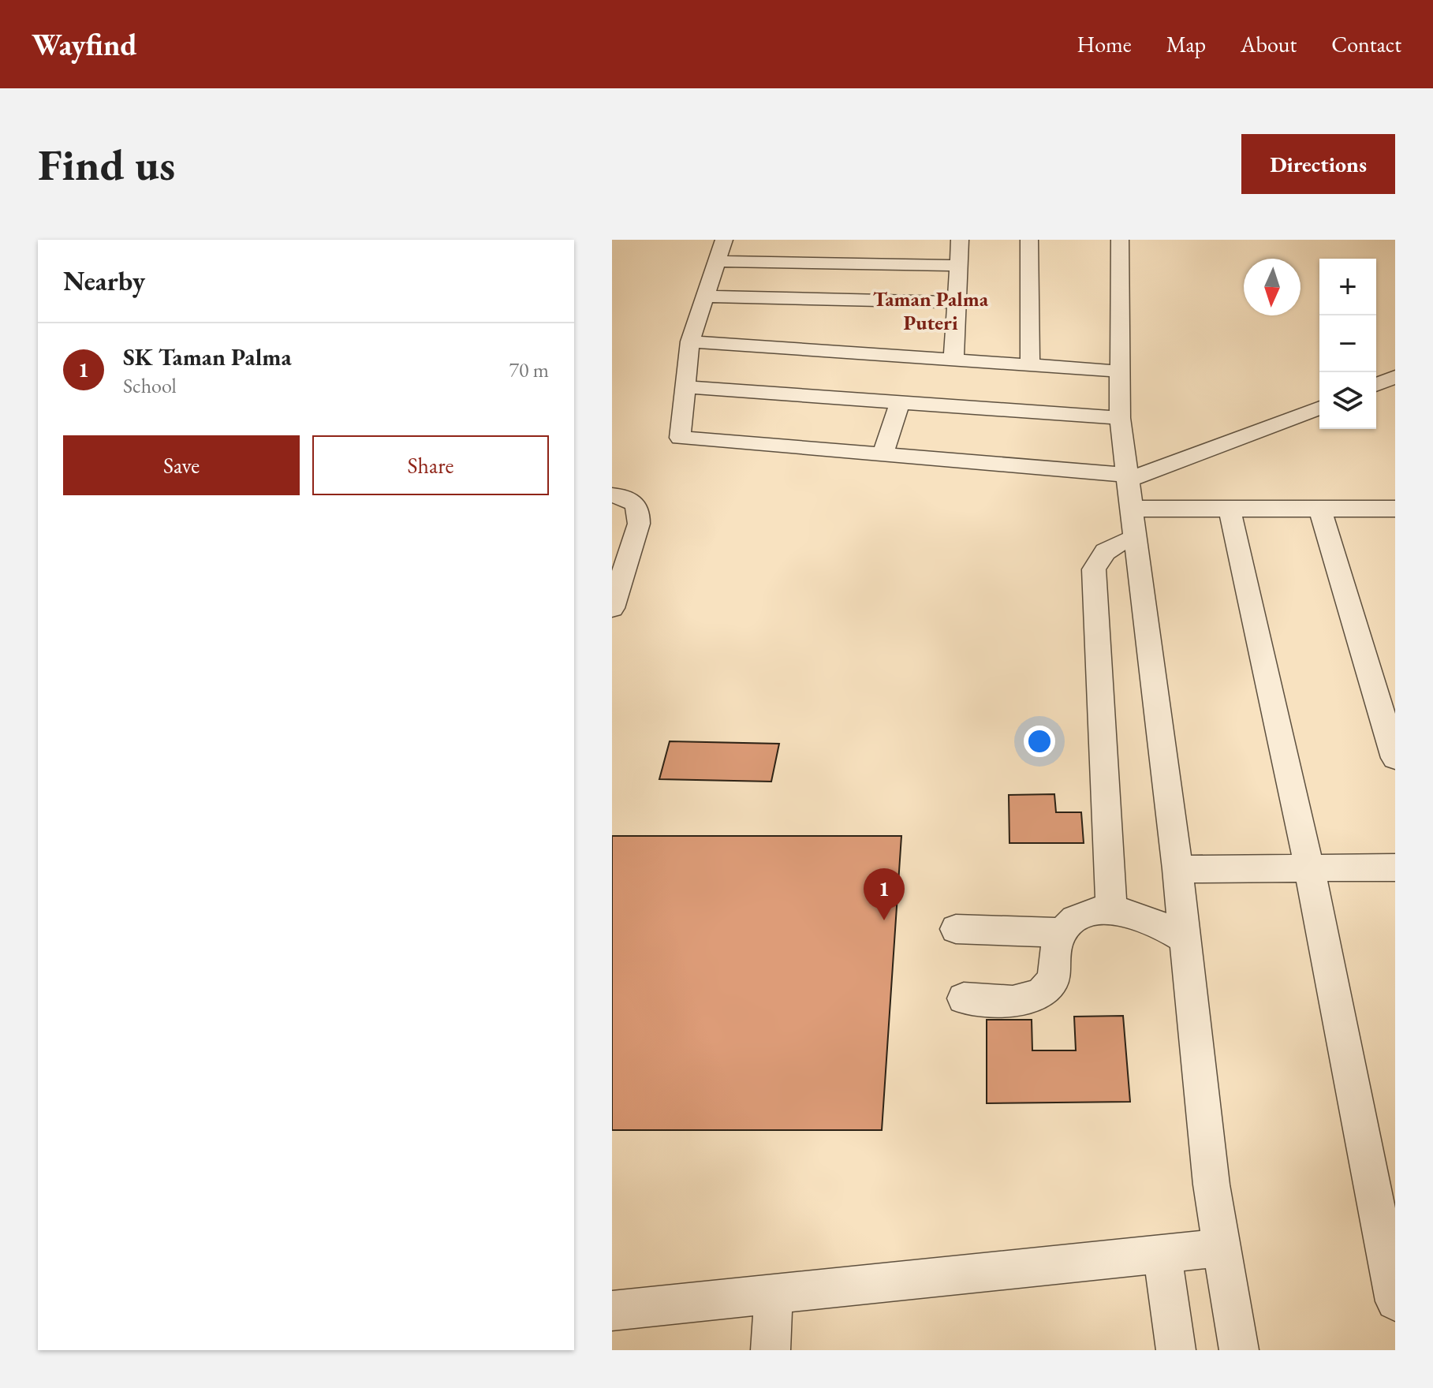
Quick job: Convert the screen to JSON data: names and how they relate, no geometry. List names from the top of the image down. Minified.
{"districts":["Taman Palma Puteri"],"north":"bottom","page":{"header":"Wayfind","nav":["Home","Map","About","Contact"],"buttons":["Directions",["Save","Share"]],"title":"Find us","heading":"Nearby","map_buttons":["+","−"],"list":[{"mark":"1","name":"SK Taman Palma","note":"School","value":"70 m"}],"pins":"1"}}
